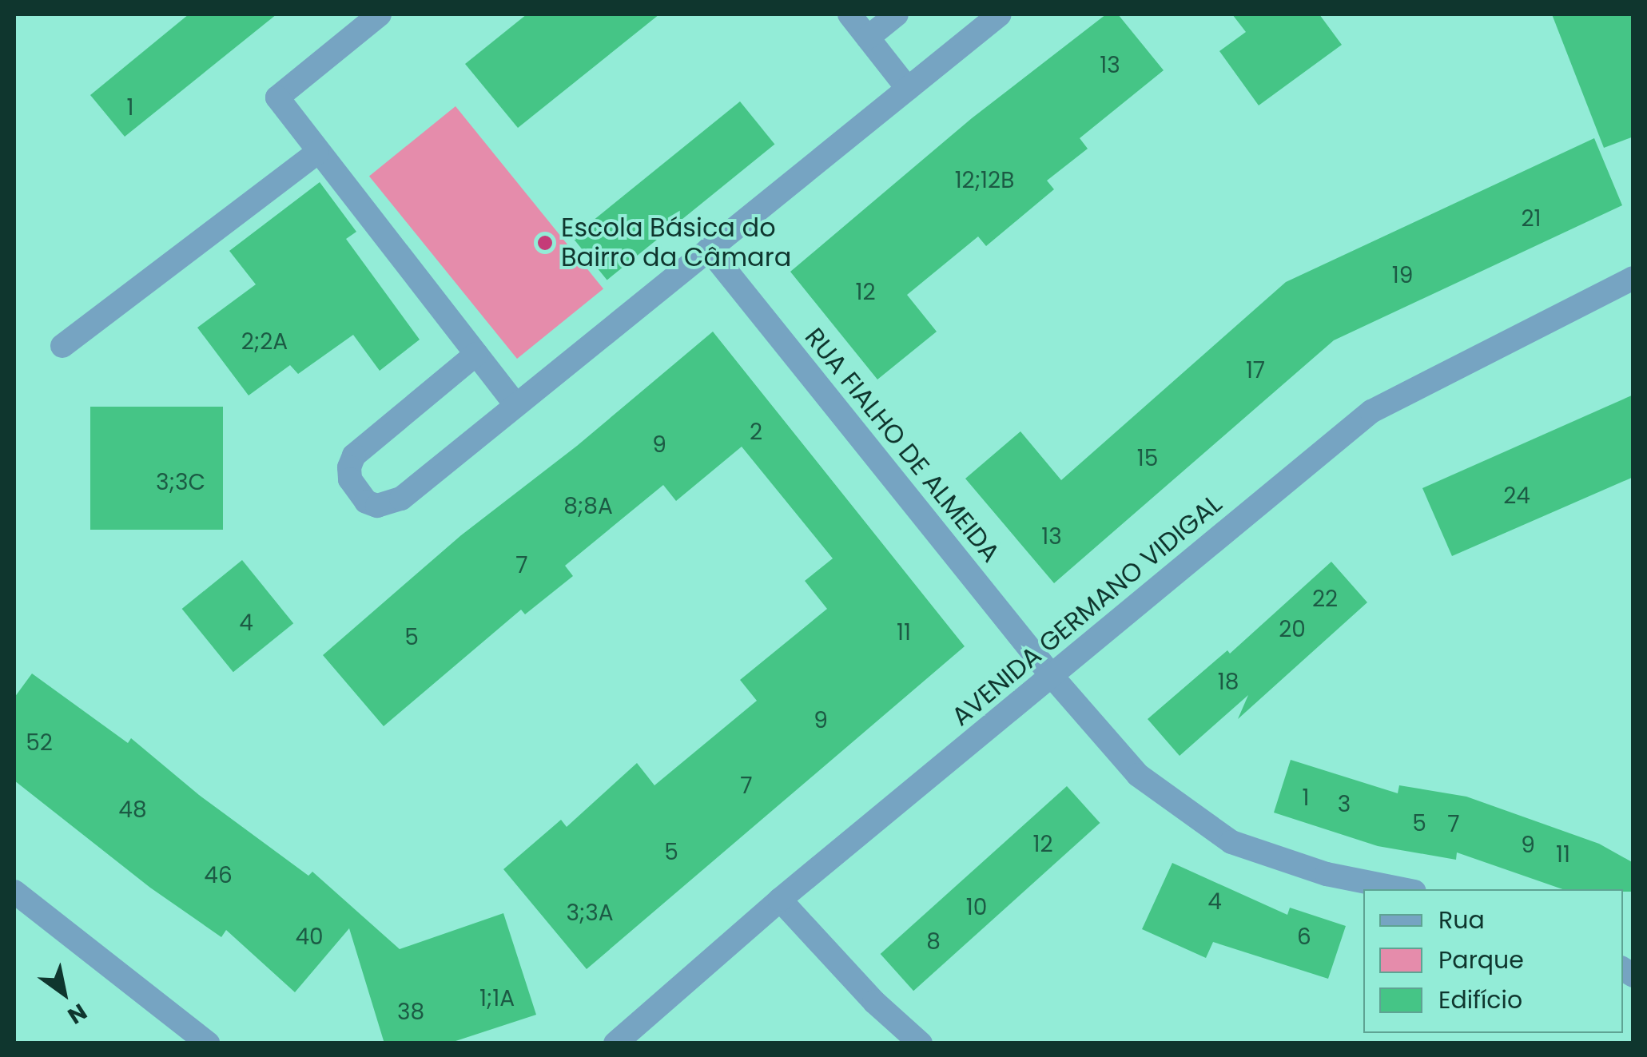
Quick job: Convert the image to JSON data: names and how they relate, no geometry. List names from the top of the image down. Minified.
{"streets":{"street":["RUA FIALHO DE ALMEIDA","AVENIDA GERMANO VIDIGAL"]},"crossings":[["RUA FIALHO DE ALMEIDA","AVENIDA GERMANO VIDIGAL"]],"places":["Escola Básica do Bairro da Câmara"],"house_numbers":["13","1","12;12B","21","19","12","2;2A","17","2","9","15","3;3C","24","8;8A","13","7","22","4","20","11","5","18","9","52","7","1","3","48","5","7","12","9","5","11","46","4","10","3;3A","40","6","8","1;1A","38"],"legend":["Rua","Parque","Edifício"],"north":"bottom right"}
